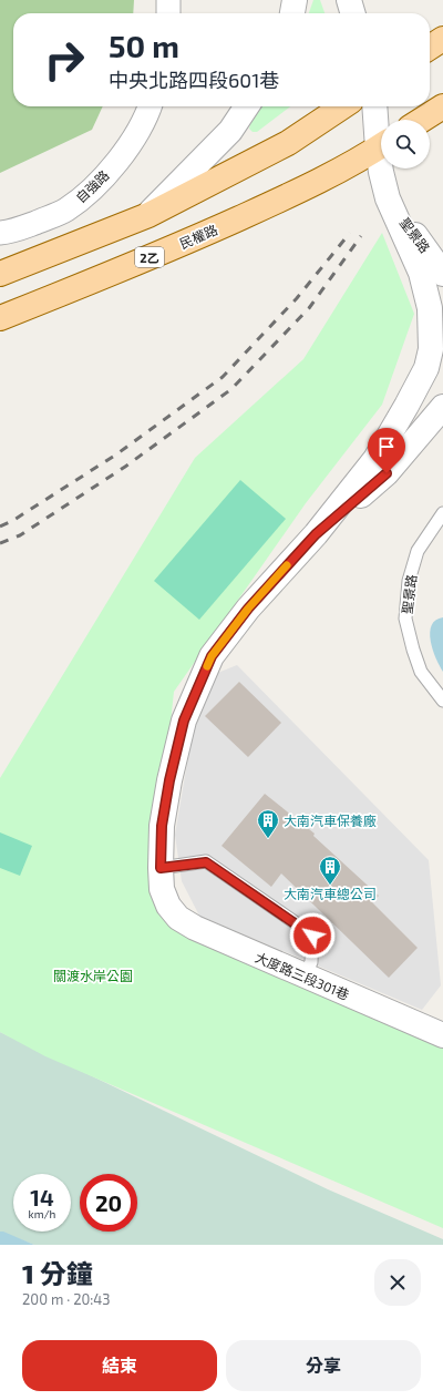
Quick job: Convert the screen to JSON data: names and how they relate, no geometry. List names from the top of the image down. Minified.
{"streets":{"main road":["民權路","2乙"],"street":["自強路","大度路三段301巷"],"lane":["聖景路"]},"parks":["關渡水岸公園"],"places":{"building":["大南汽車保養廠","大南汽車總公司"]},"page":{"turn":["50 m","中央北路四段601巷"],"speed":"14 km/h","limit":"20","heading":["1 分鐘","200 m · 20:43"],"buttons":["結束","分享"]}}
